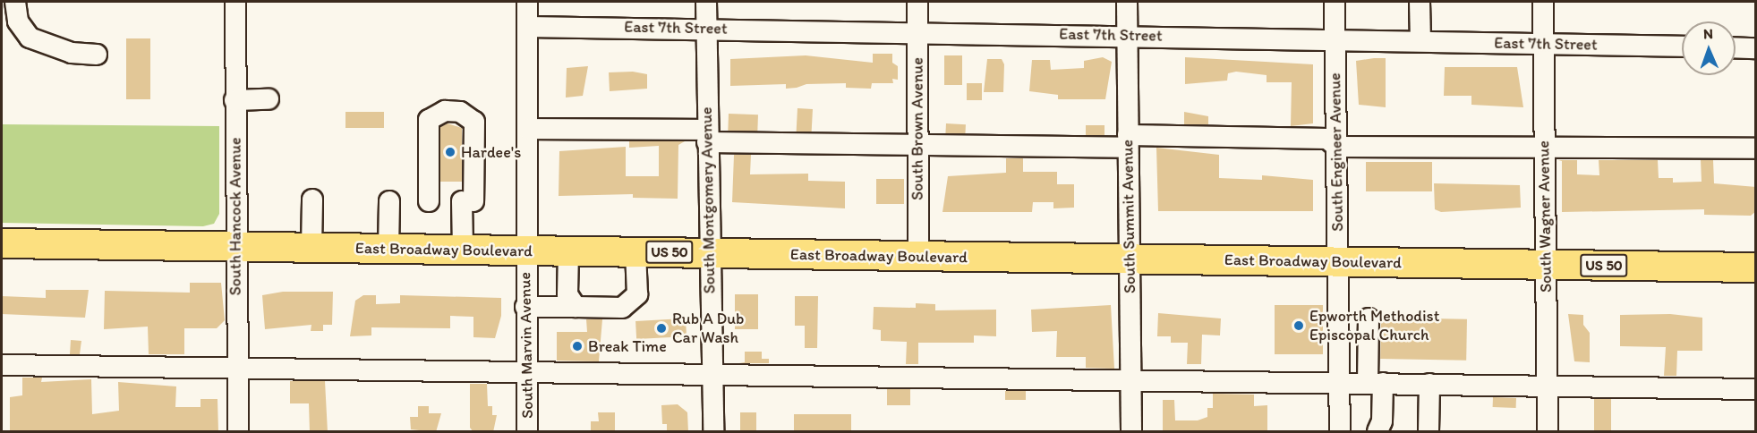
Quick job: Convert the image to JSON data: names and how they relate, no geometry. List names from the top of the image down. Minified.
{"streets":{"highway":["East Broadway Boulevard","US 50"],"street":["East 7th Street","South Brown Avenue","South Engineer Avenue","South Montgomery Avenue","South Hancock Avenue","South Summit Avenue","South Wagner Avenue","South Marvin Avenue"]},"crossings":[["East 7th Street","South Brown Avenue"],["East 7th Street","South Engineer Avenue"],["East 7th Street","South Montgomery Avenue"],["East 7th Street","South Summit Avenue"],["East 7th Street","South Wagner Avenue"],["East 7th Street","South Marvin Avenue"],["South Brown Avenue","East Broadway Boulevard"],["South Engineer Avenue","East Broadway Boulevard"],["South Montgomery Avenue","East Broadway Boulevard"],["South Hancock Avenue","East Broadway Boulevard"],["South Summit Avenue","East Broadway Boulevard"],["South Wagner Avenue","East Broadway Boulevard"],["East Broadway Boulevard","South Marvin Avenue"]],"places":["Hardee's","Epworth Methodist Episcopal Church","Rub A Dub Car Wash","Break Time"],"north":"top"}
